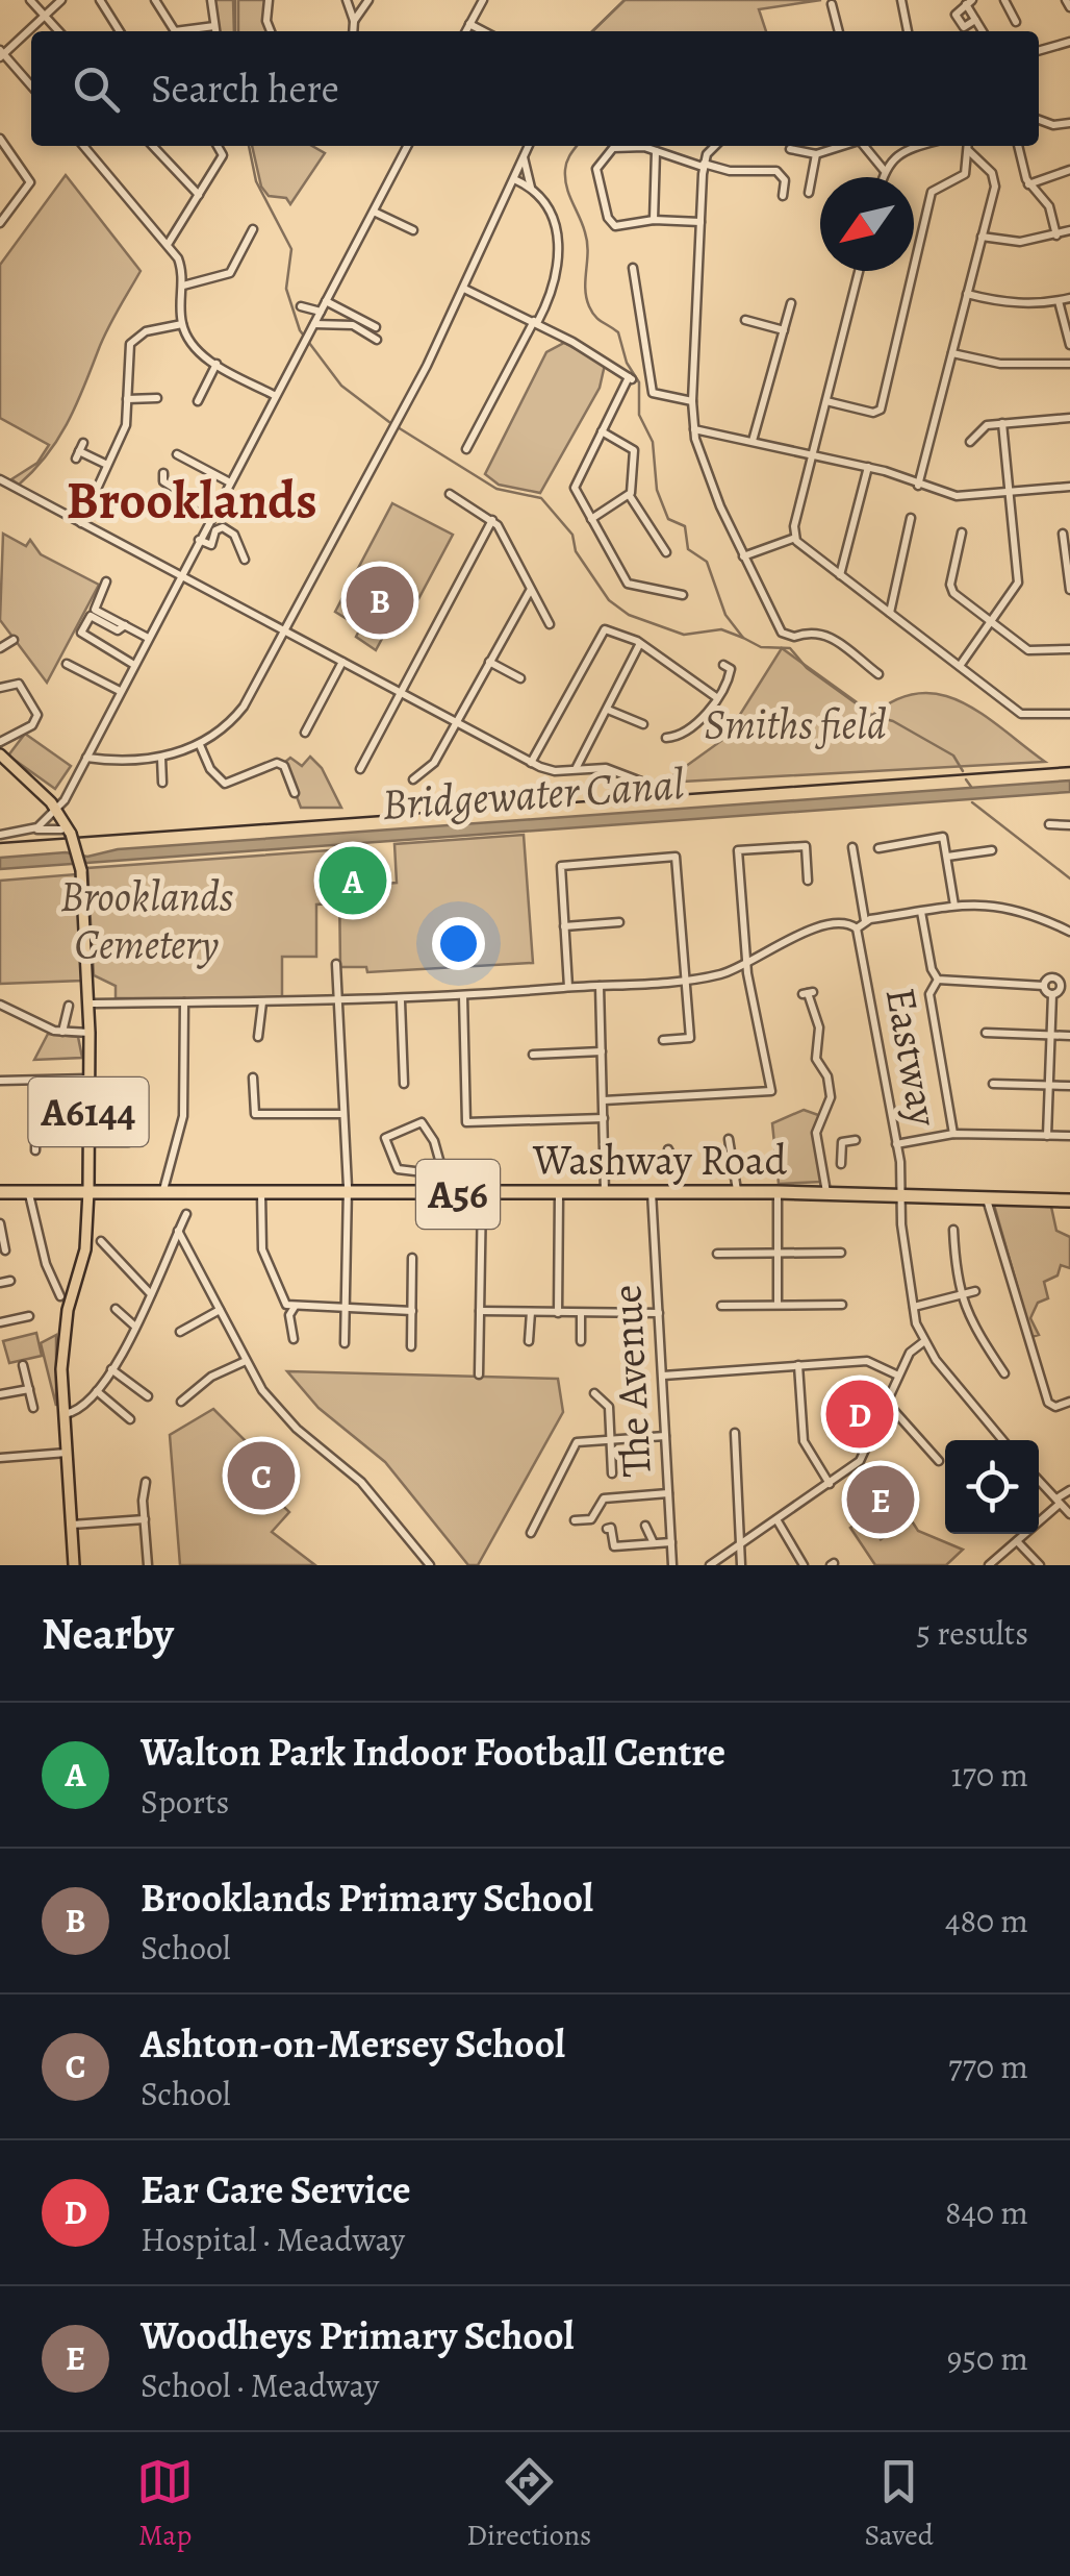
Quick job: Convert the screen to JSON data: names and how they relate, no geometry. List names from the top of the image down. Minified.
{"streets":{"highway":["Washway Road","A56"],"main road":["A6144"],"street":["Eastway","The Avenue"]},"crossings":[["Eastway","Washway Road"],["A6144","Washway Road"],["Washway Road","The Avenue"]],"districts":["Brooklands"],"water":["Bridgewater Canal"],"parks":["Smiths field","Brooklands Cemetery"],"north":"bottom left","page":{"search":"Search here","pins":["B","A","D","C","E"],"heading":["Nearby","5 results"],"list":[{"mark":"A","name":"Walton Park Indoor Football Centre","note":"Sports","value":"170 m"},{"mark":"B","name":"Brooklands Primary School","note":"School","value":"480 m"},{"mark":"C","name":"Ashton-on-Mersey School","note":"School","value":"770 m"},{"mark":"D","name":"Ear Care Service","note":"Hospital · Meadway","value":"840 m"},{"mark":"E","name":"Woodheys Primary School","note":"School · Meadway","value":"950 m"}],"nav":["Map","Directions","Saved"]}}
